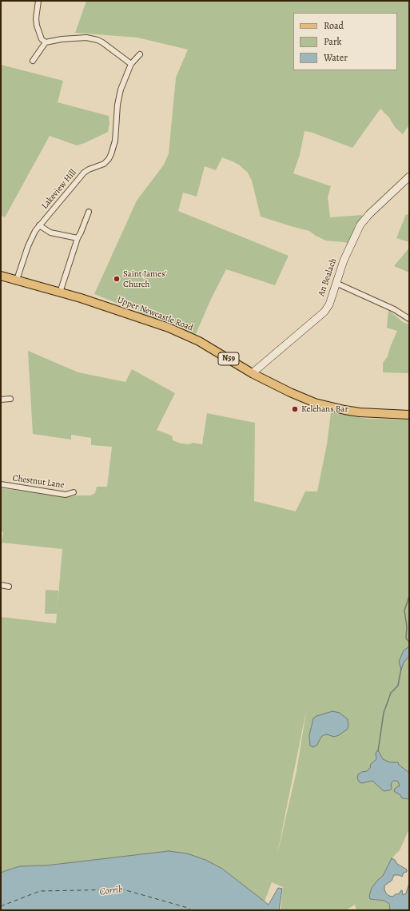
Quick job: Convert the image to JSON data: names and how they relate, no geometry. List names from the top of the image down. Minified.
{"streets":{"main road":["Upper Newcastle Road","N59"],"street":["Lakeview Hill","An Bealach","Chestnut Lane"]},"crossings":[["Lakeview Hill","Upper Newcastle Road"],["An Bealach","Upper Newcastle Road"]],"water":["Corrib"],"places":["Saint James' Church","Kelehans Bar"],"legend":["Road","Park","Water"]}
